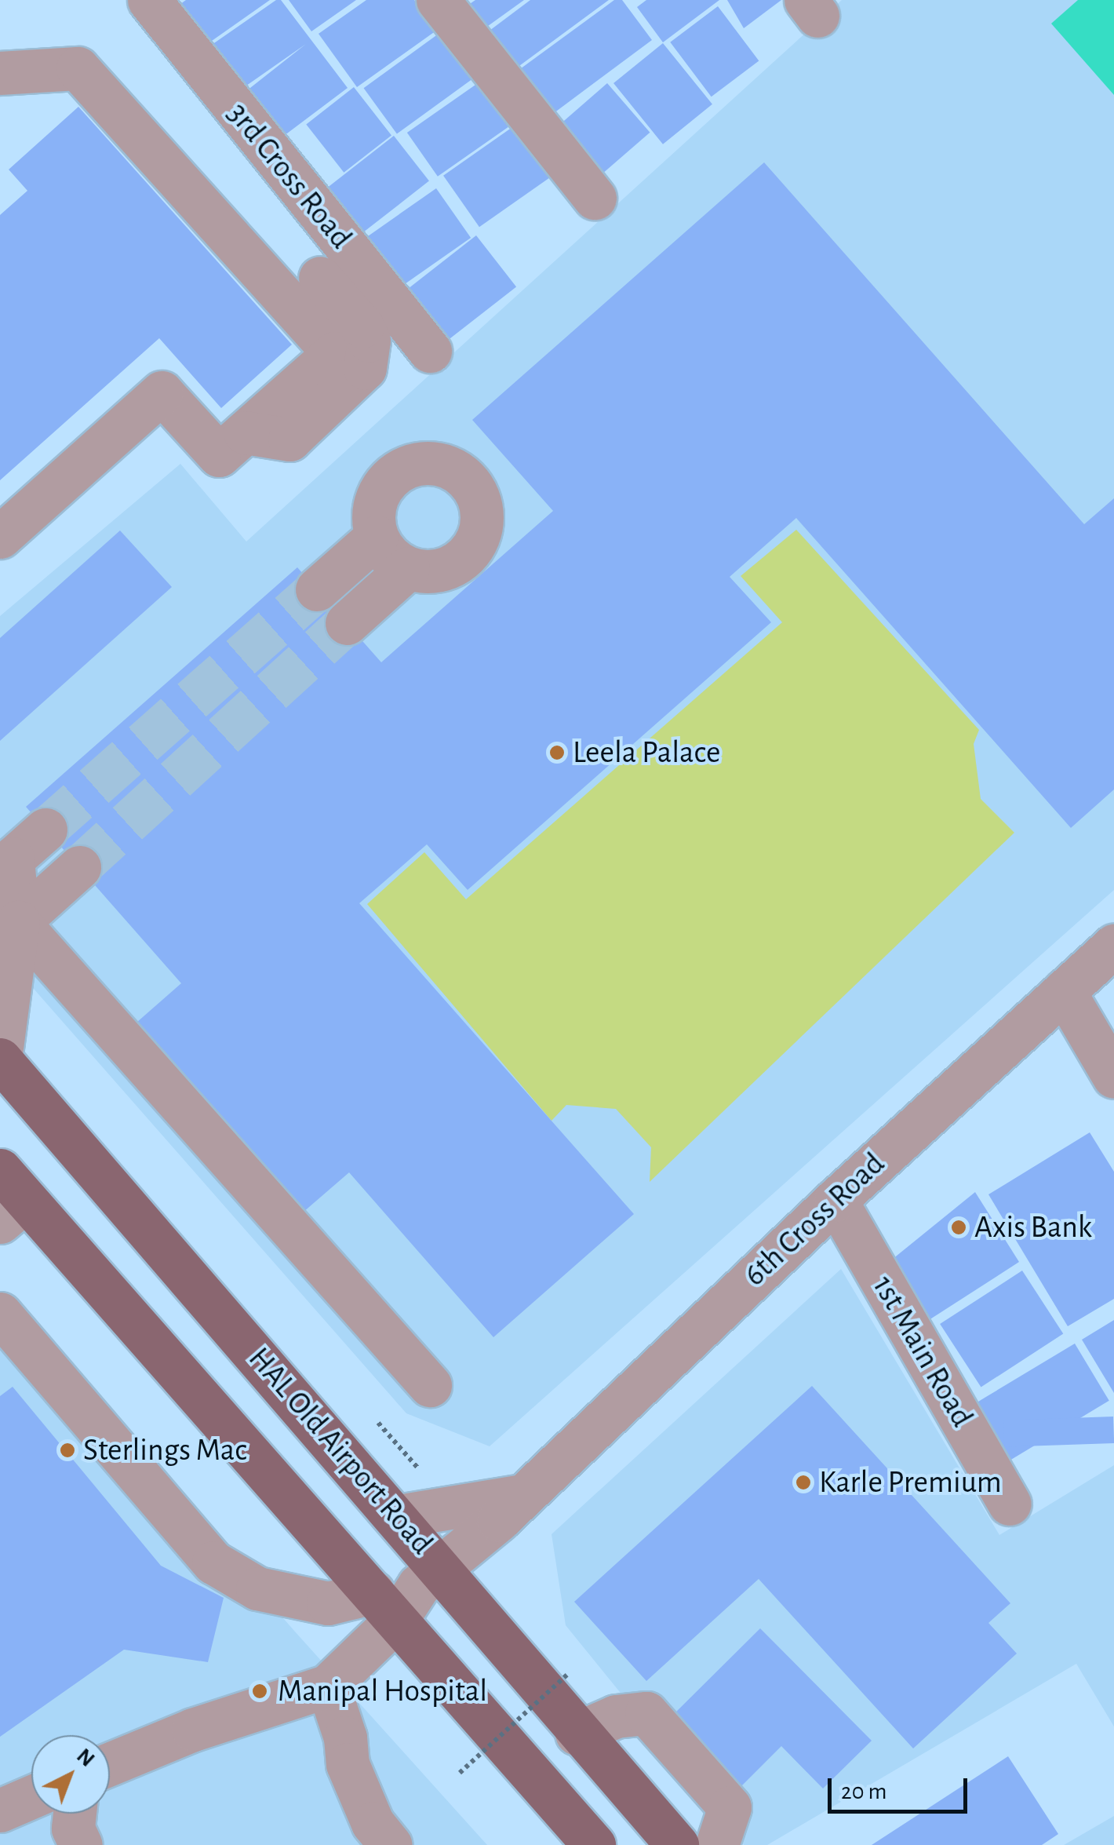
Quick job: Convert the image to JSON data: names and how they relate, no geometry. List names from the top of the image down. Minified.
{"streets":{"main road":["HAL Old Airport Road"],"street":["3rd Cross Road","6th Cross Road","1st Main Road"]},"crossings":[["6th Cross Road","1st Main Road"],["6th Cross Road","HAL Old Airport Road"]],"places":["Leela Palace","Axis Bank","Sterlings Mac","Karle Premium","Manipal Hospital"],"scale_bar":"20 m","north":"top right"}
